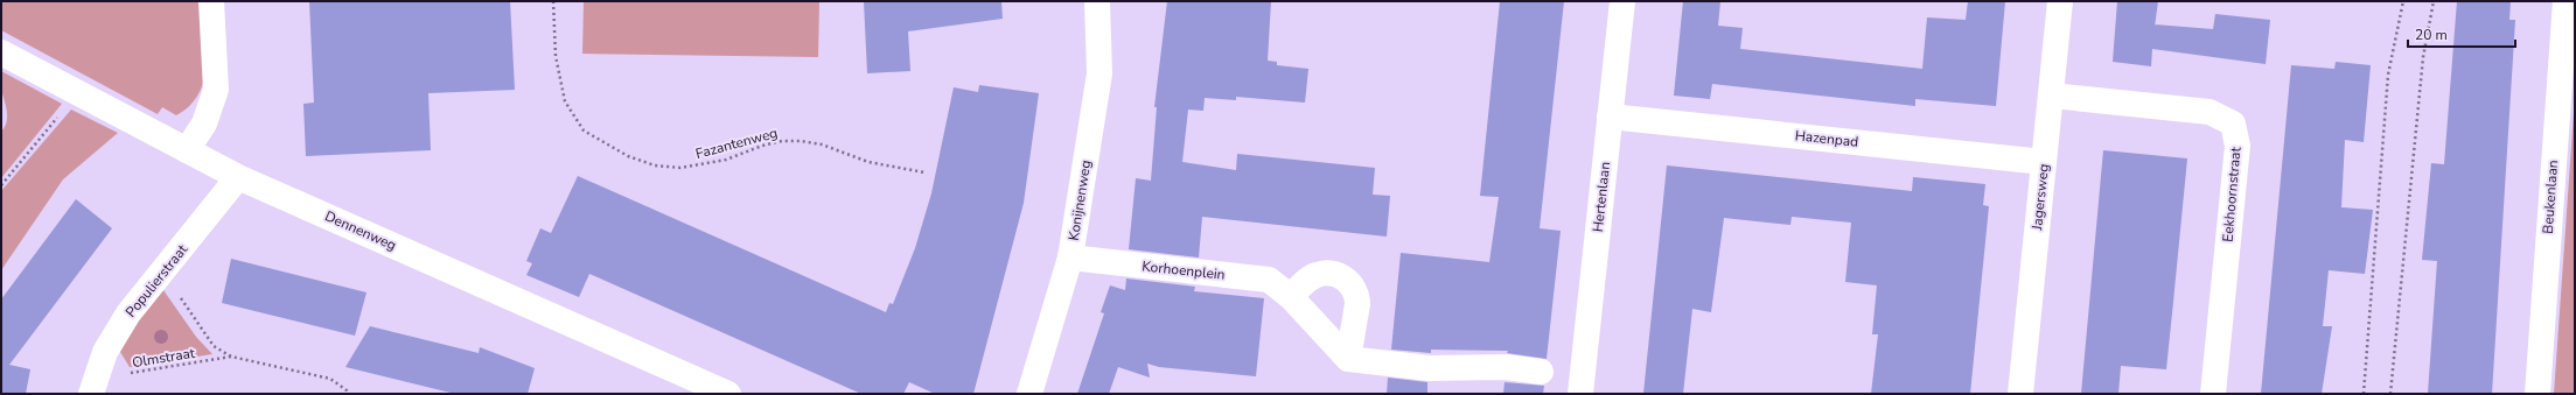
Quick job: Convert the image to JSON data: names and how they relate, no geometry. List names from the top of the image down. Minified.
{"streets":{"street":["Hazenpad","Eekhoornstraat","Hertenlaan","Jagersweg","Beukenlaan","Konijnenweg","Dennenweg","Korhoenplein","Populierstraat"],"path":["Fazantenweg","Olmstraat"]},"crossings":[["Hazenpad","Hertenlaan"],["Hazenpad","Jagersweg"],["Eekhoornstraat","Jagersweg"],["Konijnenweg","Korhoenplein"],["Dennenweg","Populierstraat"],["Populierstraat","Olmstraat"]],"scale_bar":"20 m"}
